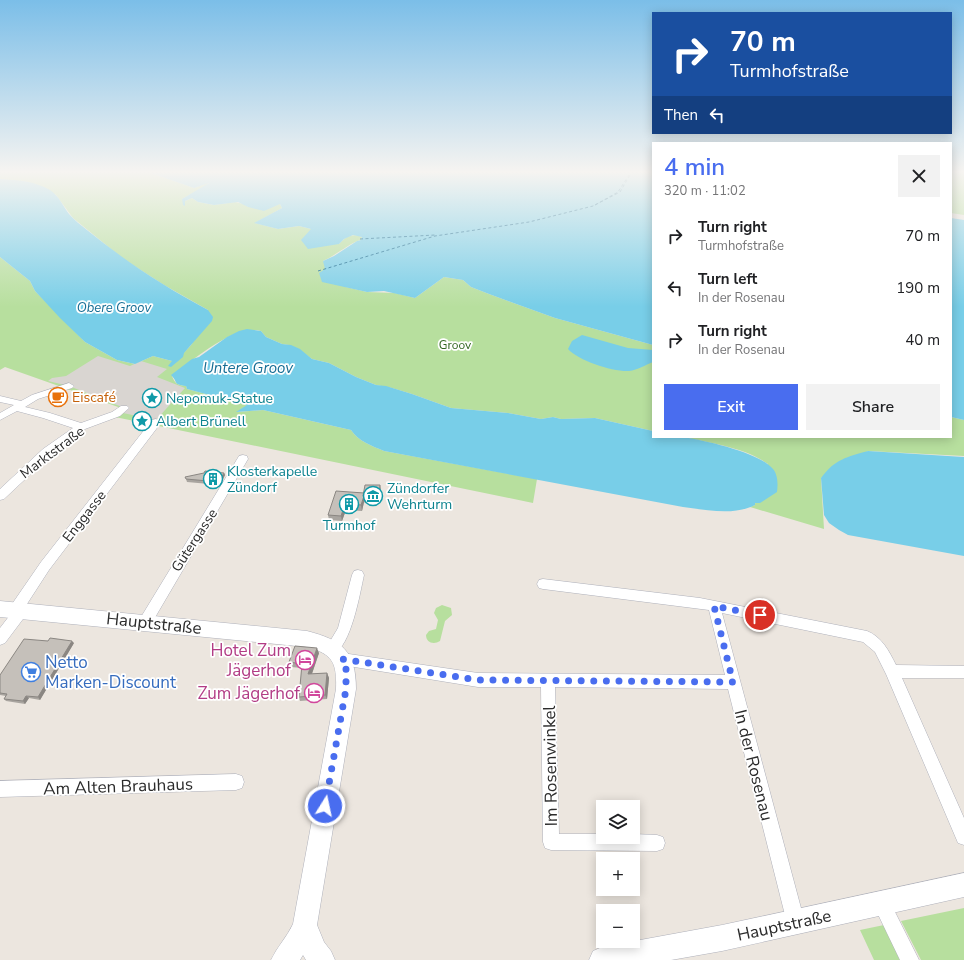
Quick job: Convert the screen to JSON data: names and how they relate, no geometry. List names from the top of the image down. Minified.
{"streets":{"main road":["Hauptstraße"],"street":["Marktstraße","Enggasse","Gütergasse","In der Rosenau","Im Rosenwinkel","Am Alten Brauhaus"]},"crossings":[["Enggasse","Hauptstraße"],["Gütergasse","Hauptstraße"],["Hauptstraße","In der Rosenau"]],"water":["Obere Groov","Untere Groov"],"parks":["Groov"],"places":{"cafe":["Eiscafé"],"place":["Nepomuk-Statue","Albert Brünell"],"building":["Klosterkapelle Zündorf","Turmhof"],"museum":["Zündorfer Wehrturm"],"hotel":["Hotel Zum Jägerhof","Zum Jägerhof"],"supermarket":["Netto Marken-Discount"]},"page":{"turn":["70 m","Turmhofstraße"],"then":"Then","heading":["4 min","320 m · 11:02"],"list":[{"name":"Turn right","note":"Turmhofstraße","value":"70 m"},{"name":"Turn left","note":"In der Rosenau","value":"190 m"},{"name":"Turn right","note":"In der Rosenau","value":"40 m"}],"buttons":["Exit","Share"],"map_buttons":["+","−"]}}
